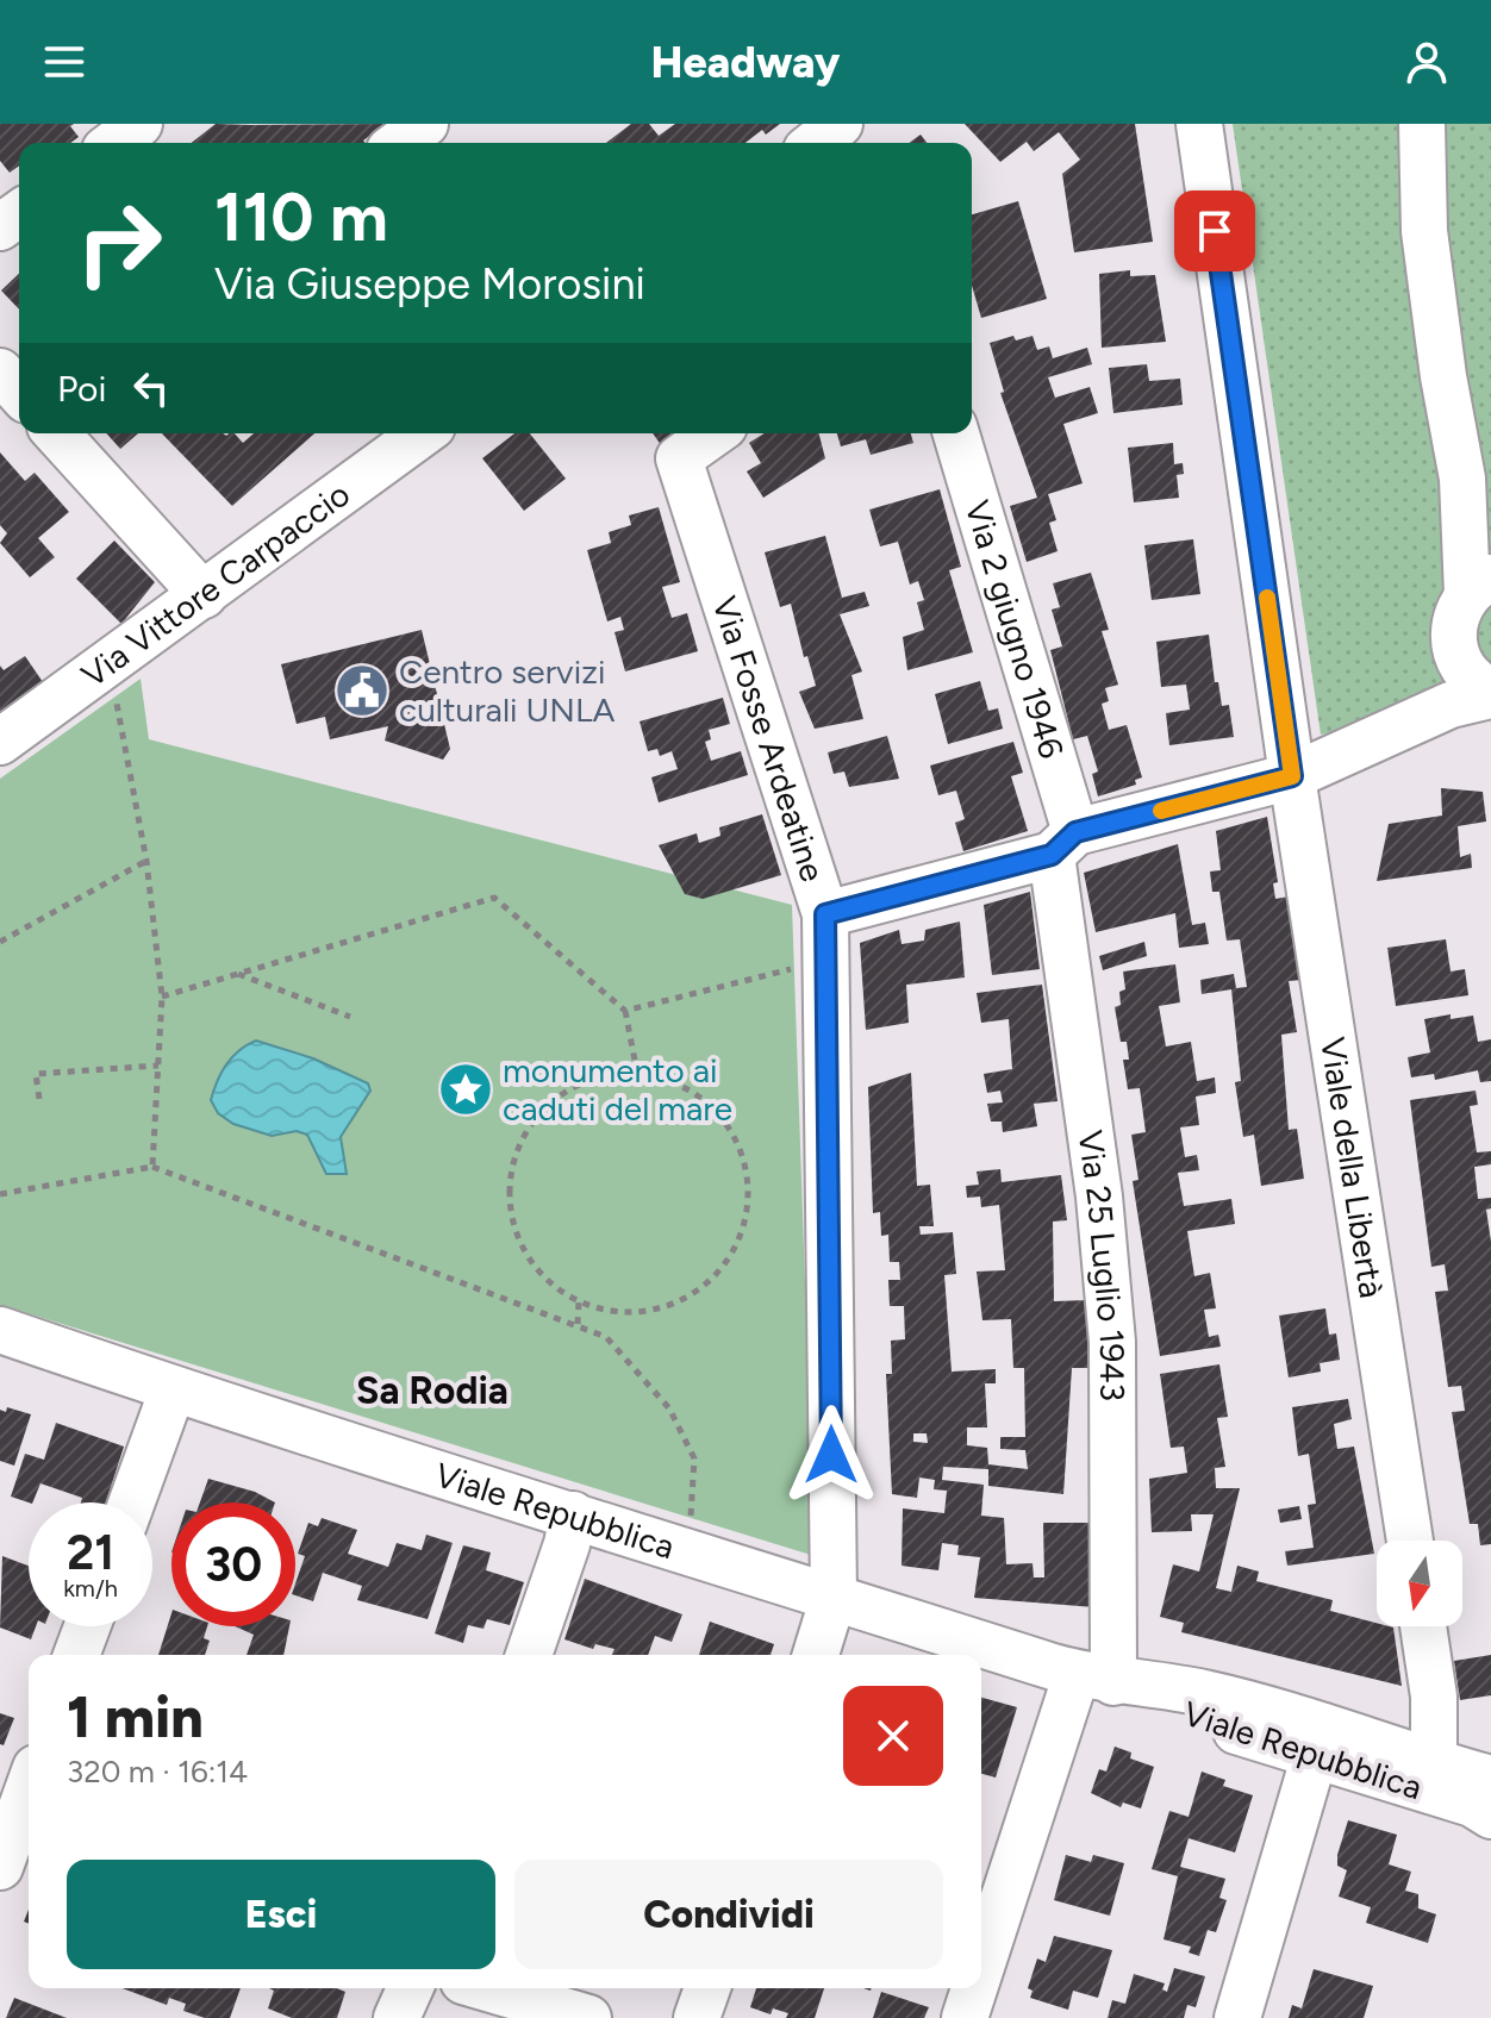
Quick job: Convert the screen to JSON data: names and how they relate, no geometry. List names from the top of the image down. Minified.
{"streets":{"street":["Via Vittore Carpaccio","Via 2 giugno 1946","Via Fosse Ardeatine","Viale della Libertà","Via 25 Luglio 1943","Viale Repubblica"]},"crossings":[["Via 2 giugno 1946","Via 25 Luglio 1943"],["Via Fosse Ardeatine","Viale Repubblica"],["Via 25 Luglio 1943","Viale Repubblica"]],"districts":["Sa Rodia"],"places":{"public building":["Centro servizi culturali UNLA"],"place":["monumento ai caduti del mare"]},"north":"bottom","page":{"header":"Headway","turn":["110 m","Via Giuseppe Morosini"],"then":"Poi","speed":"21 km/h","limit":"30","heading":["1 min","320 m · 16:14"],"buttons":["Esci","Condividi"]}}
